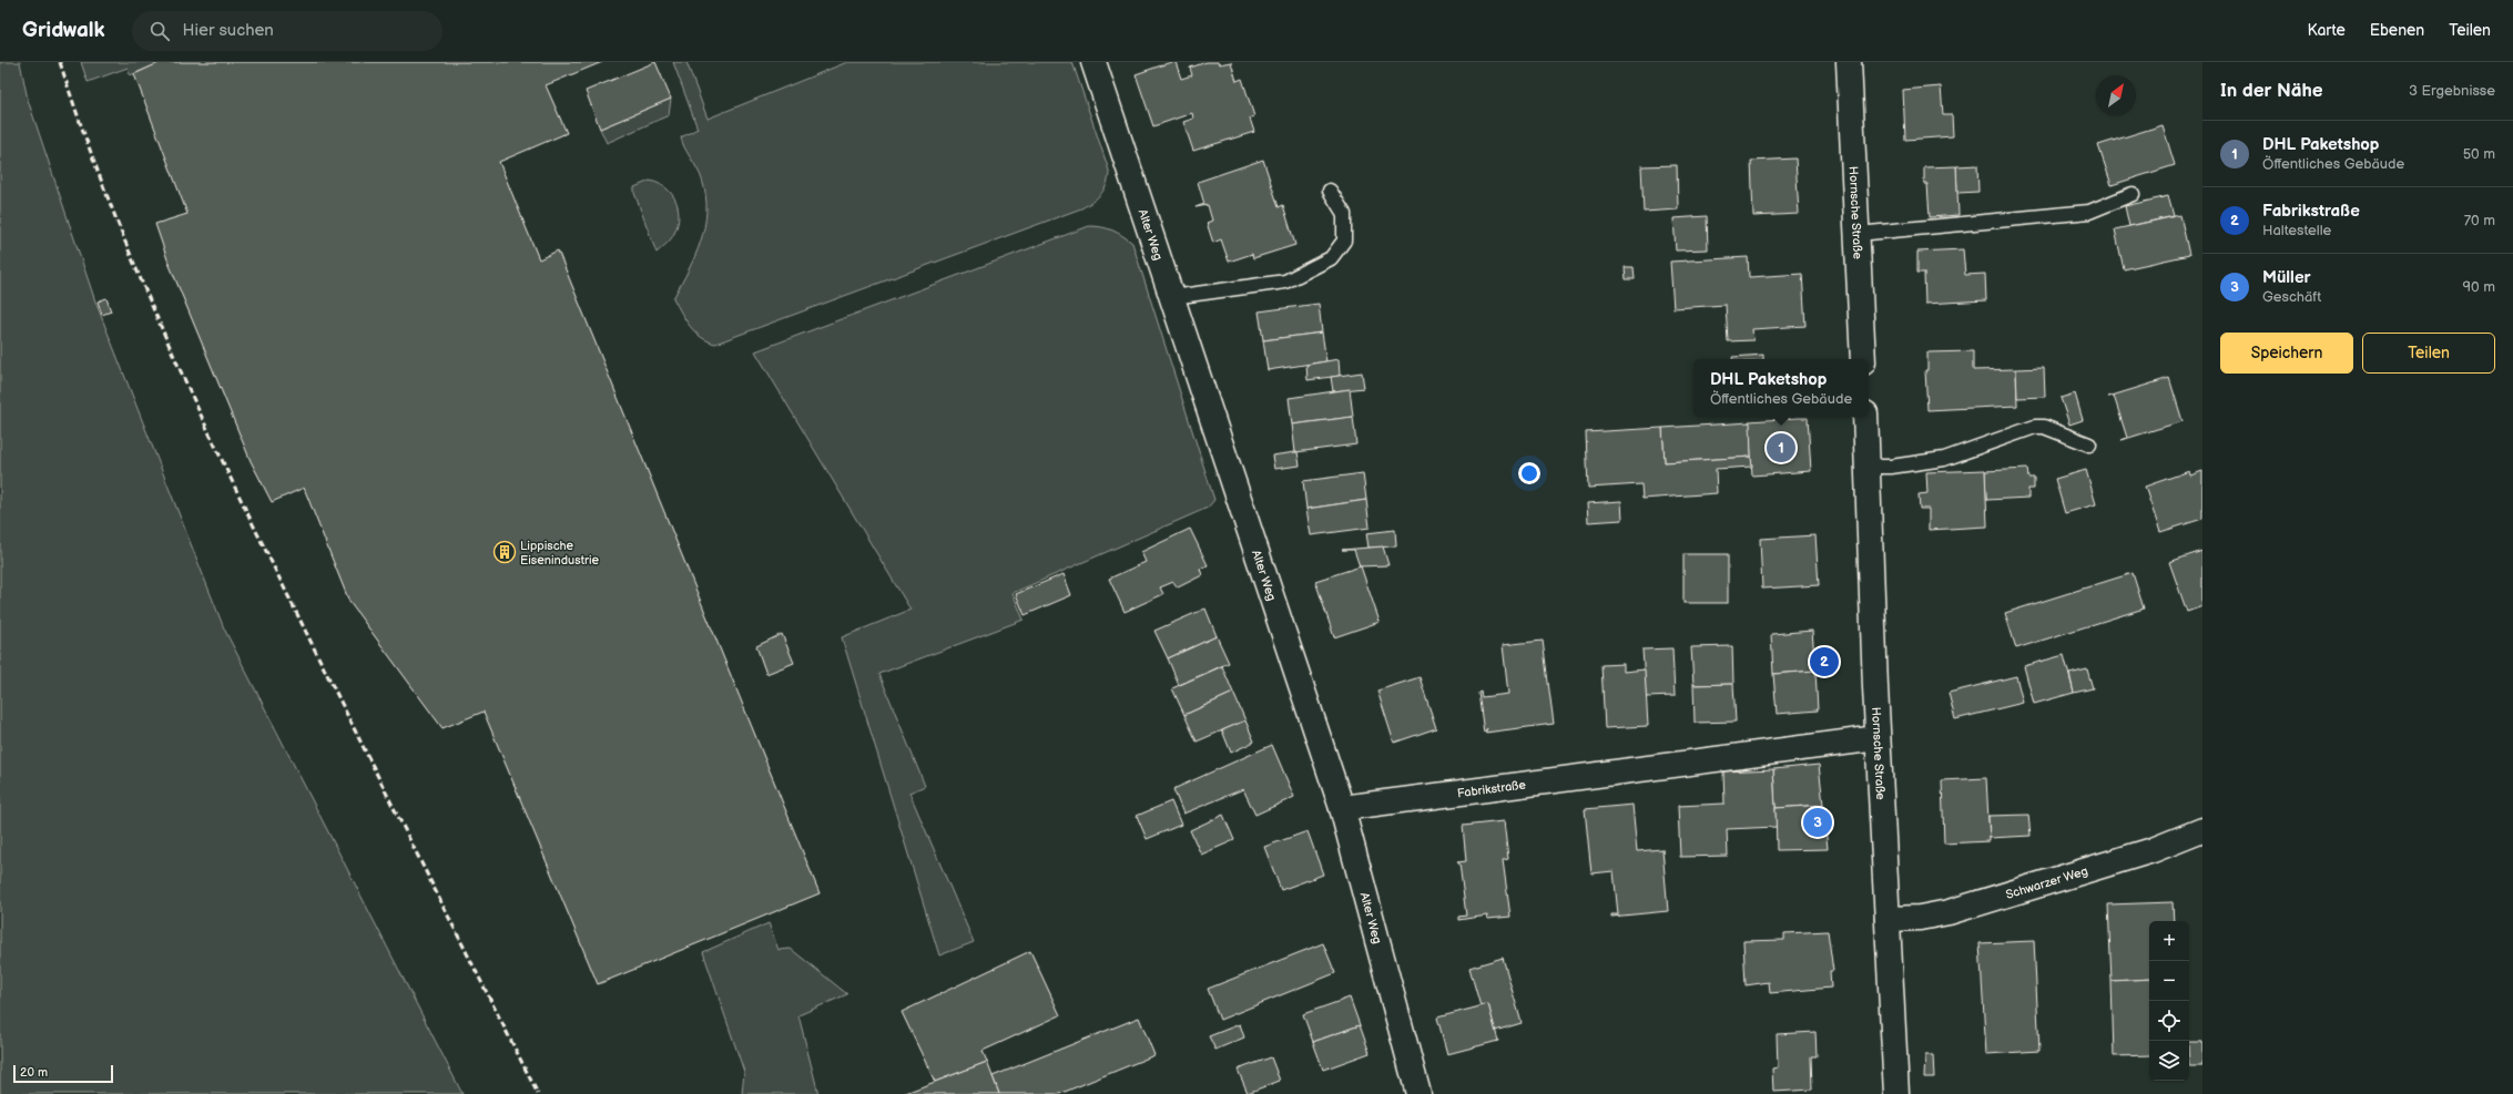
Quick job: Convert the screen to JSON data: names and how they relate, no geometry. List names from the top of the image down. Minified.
{"streets":{"street":["Hornsche Straße","Alter Weg","Fabrikstraße","Schwarzer Weg"]},"crossings":[["Hornsche Straße","Fabrikstraße"],["Hornsche Straße","Schwarzer Weg"],["Alter Weg","Fabrikstraße"]],"places":{"building":["Lippische Eisenindustrie"]},"scale_bar":"20 m","north":"top right","page":{"header":"Gridwalk","search":"Hier suchen","nav":["Karte","Ebenen","Teilen"],"heading":["In der Nähe","3 Ergebnisse"],"list":[{"mark":"1","name":"DHL Paketshop","note":"Öffentliches Gebäude","value":"50 m"},{"mark":"2","name":"Fabrikstraße","note":"Haltestelle","value":"70 m"},{"mark":"3","name":"Müller","note":"Geschäft","value":"90 m"}],"buttons":["Speichern","Teilen"],"popup":["DHL Paketshop","Öffentliches Gebäude"],"pins":["1","2","3"],"map_buttons":["+","−"],"scale":"20 m"}}
